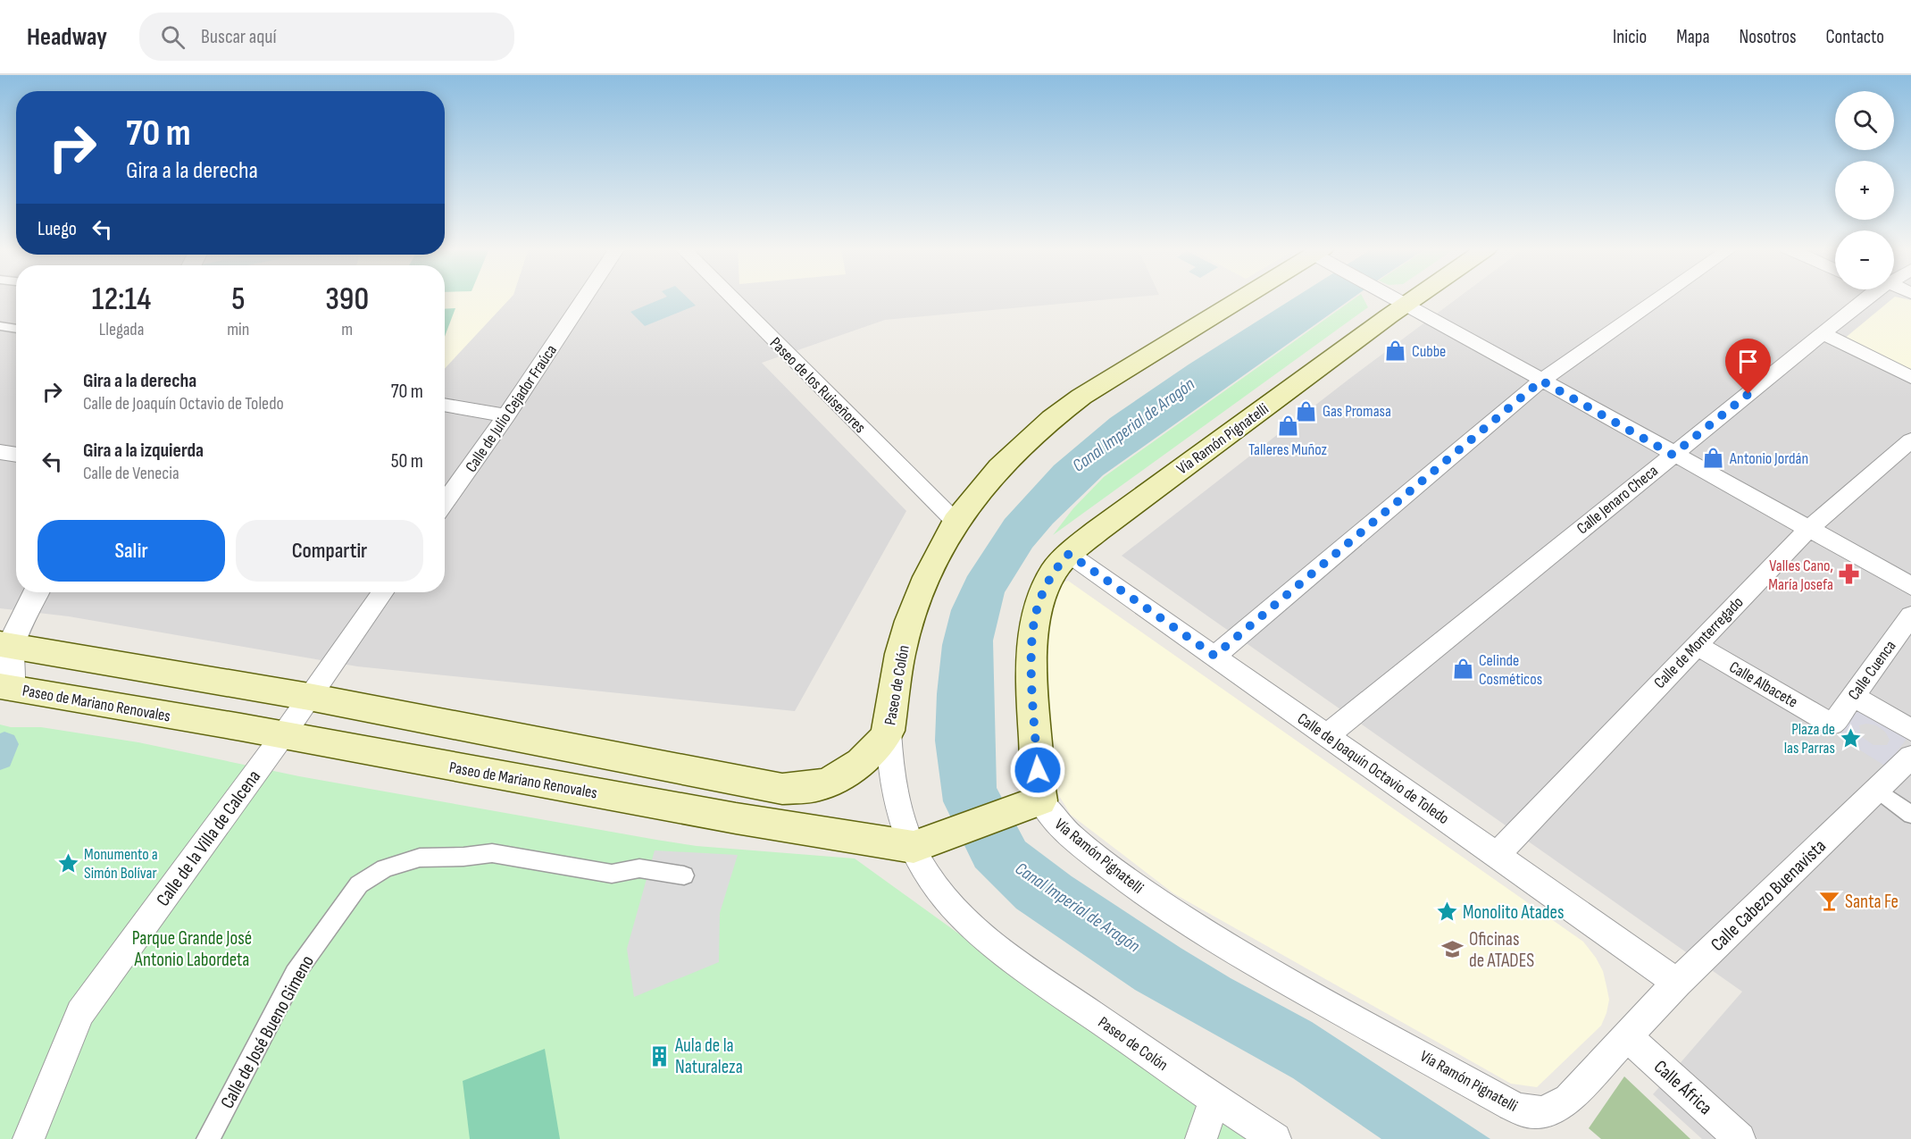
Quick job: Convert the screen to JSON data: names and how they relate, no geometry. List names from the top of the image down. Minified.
{"streets":{"main road":["Vía Ramón Pignatelli","Paseo de Colón","Paseo de Mariano Renovales"],"street":["Paseo de los Ruiseñores","Calle de Julio Cejador Fraúca","Calle Jenaro Checa","Calle de Monterregado","Calle Cuenca","Calle Albacete","Calle de Joaquín Octavio de Toledo","Calle de la Villa de Calcena","Calle Cabezo Buenavista","Calle de José Bueno Gimeno","Calle África"]},"crossings":[["Paseo de los Ruiseñores","Paseo de Colón"],["Vía Ramón Pignatelli","Paseo de Mariano Renovales"],["Vía Ramón Pignatelli","Calle de Joaquín Octavio de Toledo"],["Vía Ramón Pignatelli","Calle Cabezo Buenavista"],["Vía Ramón Pignatelli","Calle África"],["Calle Jenaro Checa","Calle de Joaquín Octavio de Toledo"],["Calle de Monterregado","Calle Albacete"],["Calle de Monterregado","Calle de Joaquín Octavio de Toledo"],["Calle Cuenca","Calle Albacete"],["Paseo de Colón","Paseo de Mariano Renovales"],["Paseo de Mariano Renovales","Calle de la Villa de Calcena"],["Calle de Joaquín Octavio de Toledo","Calle Cabezo Buenavista"],["Calle Cabezo Buenavista","Calle África"]],"water":["Canal Imperial de Aragón"],"parks":["Parque Grande José Antonio Labordeta"],"places":{"shop":["Cubbe","Gas Promasa","Talleres Muñoz","Antonio Jordán","Celinde Cosméticos"],"pharmacy":["Valles Cano, María Josefa"],"place":["Plaza de las Parras","Monumento a Simón Bolívar","Monolito Atades"],"bar":["Santa Fe"],"school or university":["Oficinas de ATADES"],"building":["Aula de la Naturaleza"]},"page":{"header":"Headway","search":"Buscar aquí","nav":["Inicio","Mapa","Nosotros","Contacto"],"map_buttons":["+","−"],"turn":["70 m","Gira a la derecha"],"then":"Luego","eta":["12:14","Llegada","5","min","390","m"],"list":[{"name":"Gira a la derecha","note":"Calle de Joaquín Octavio de Toledo","value":"70 m"},{"name":"Gira a la izquierda","note":"Calle de Venecia","value":"50 m"}],"buttons":["Salir","Compartir"]}}
